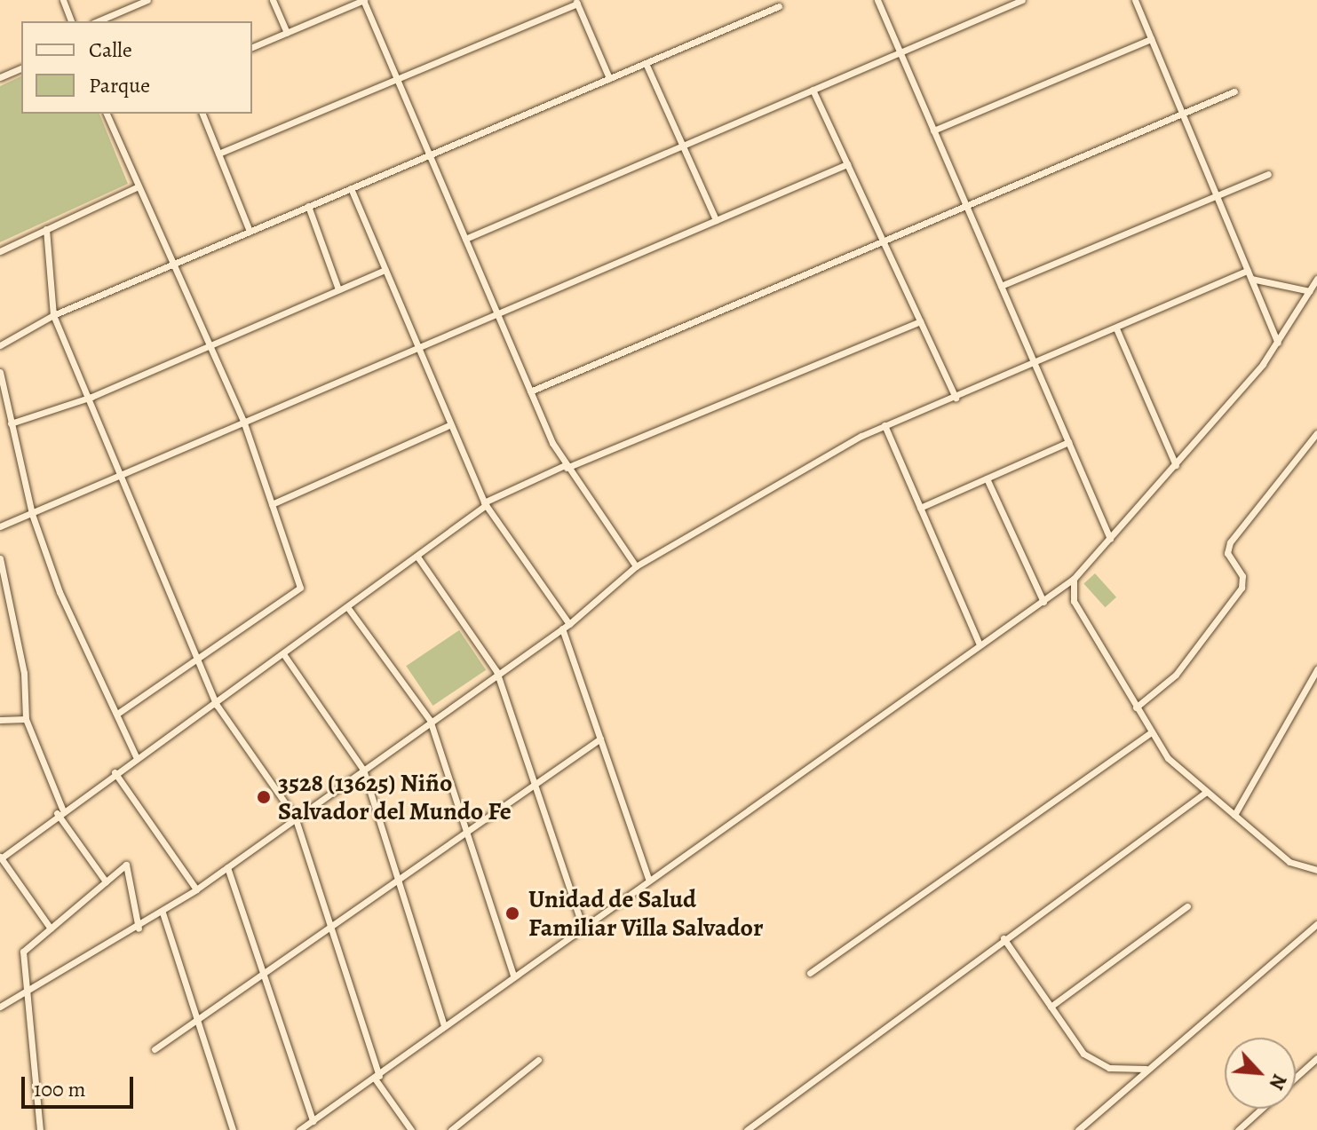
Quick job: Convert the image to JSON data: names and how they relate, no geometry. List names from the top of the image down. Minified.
{"places":["3528 (13625) Niño Salvador del Mundo Fe","Unidad de Salud Familiar Villa Salvador"],"legend":["Calle","Parque"],"scale_bar":"100 m","north":"bottom right"}
